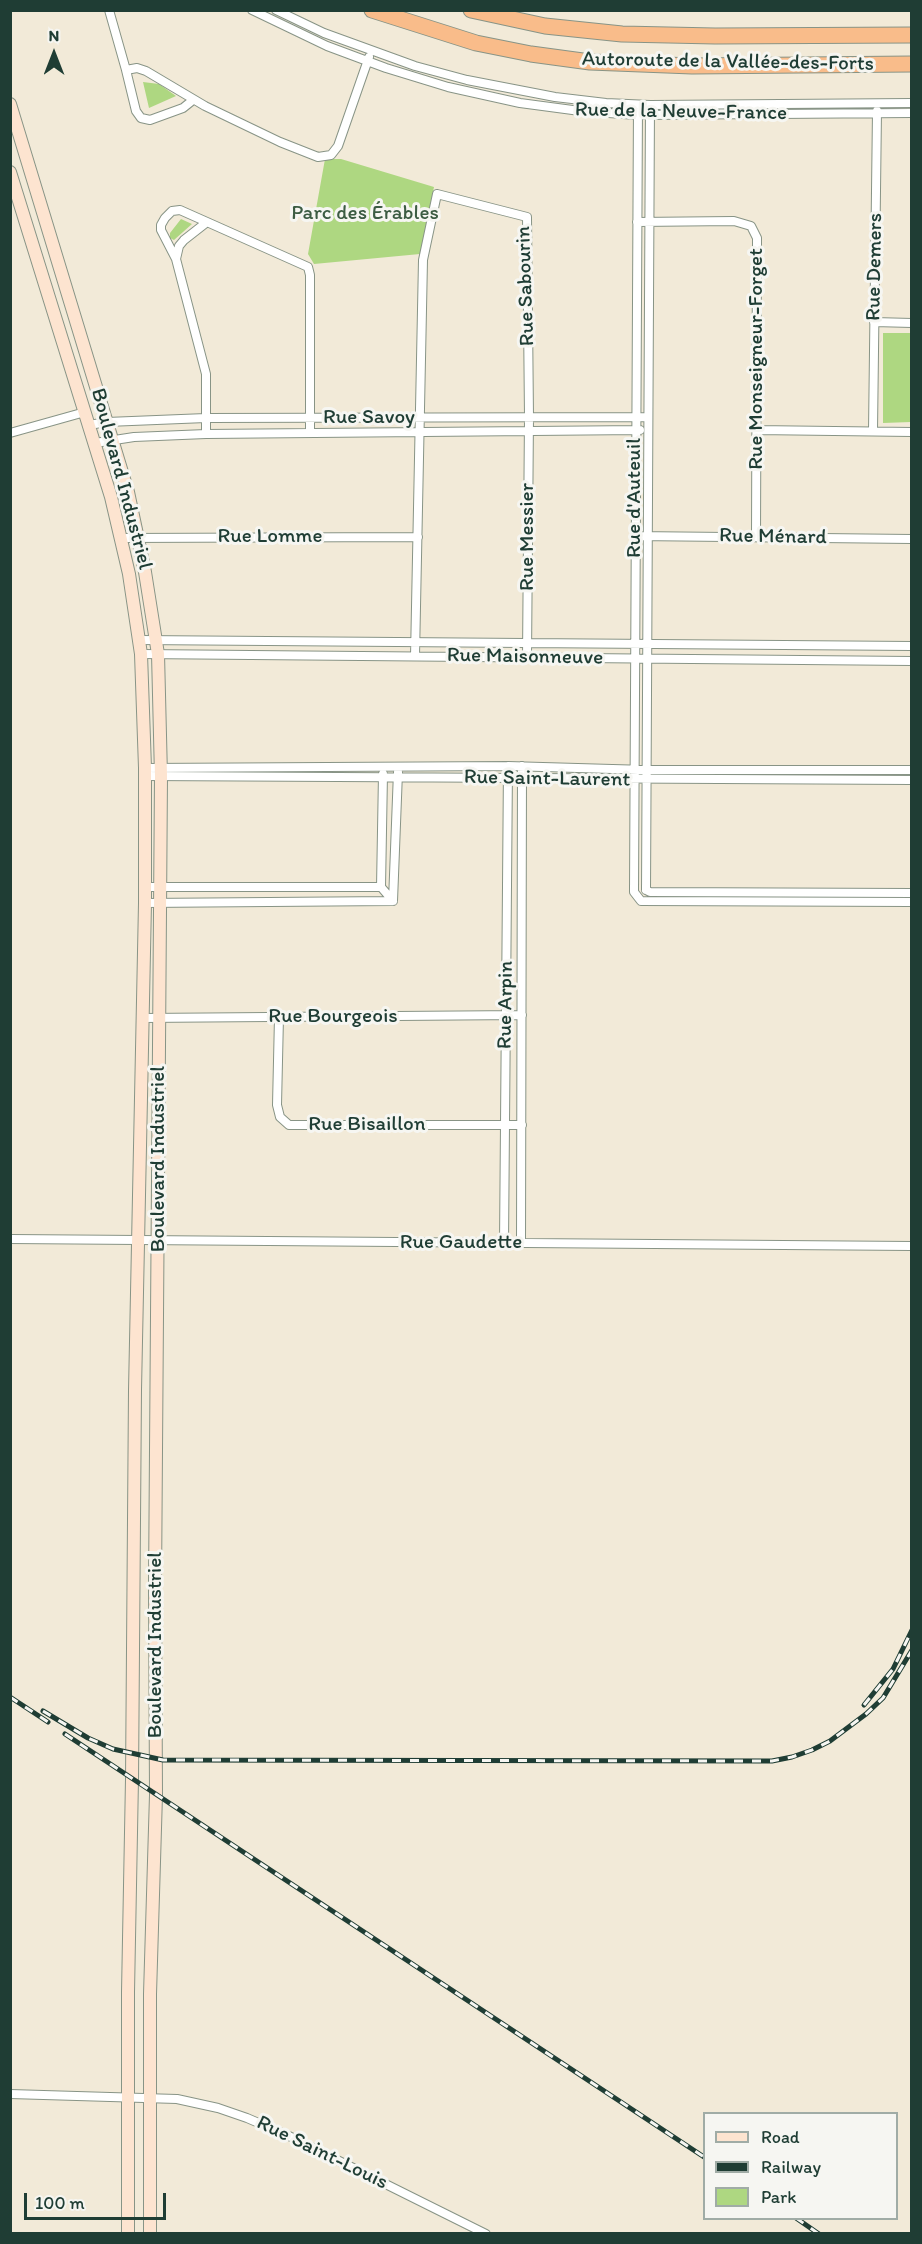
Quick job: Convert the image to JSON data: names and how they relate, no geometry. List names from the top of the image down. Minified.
{"streets":{"highway":["Autoroute de la Vallée-des-Forts"],"street":["Rue de la Neuve-France","Rue Demers","Rue Sabourin","Rue Monseigneur-Forget","Rue Savoy","Boulevard Industriel","Rue d'Auteuil","Rue Lomme","Rue Messier","Rue Ménard","Rue Maisonneuve","Rue Saint-Laurent","Rue Arpin","Rue Bourgeois","Rue Bisaillon","Rue Gaudette","Rue Saint-Louis"]},"crossings":[["Rue de la Neuve-France","Rue Demers"],["Rue de la Neuve-France","Rue d'Auteuil"],["Rue Sabourin","Rue Savoy"],["Rue Sabourin","Rue Messier"],["Rue Monseigneur-Forget","Rue d'Auteuil"],["Rue Monseigneur-Forget","Rue Ménard"],["Rue Savoy","Boulevard Industriel"],["Rue Savoy","Rue d'Auteuil"],["Rue Savoy","Rue Messier"],["Boulevard Industriel","Rue Lomme"],["Boulevard Industriel","Rue Maisonneuve"],["Boulevard Industriel","Rue Saint-Laurent"],["Boulevard Industriel","Rue Bourgeois"],["Boulevard Industriel","Rue Gaudette"],["Boulevard Industriel","Rue Saint-Louis"],["Rue d'Auteuil","Rue Ménard"],["Rue d'Auteuil","Rue Maisonneuve"],["Rue d'Auteuil","Rue Saint-Laurent"],["Rue Messier","Rue Maisonneuve"],["Rue Saint-Laurent","Rue Arpin"],["Rue Arpin","Rue Bourgeois"],["Rue Arpin","Rue Bisaillon"],["Rue Arpin","Rue Gaudette"],["Rue Bourgeois","Rue Bisaillon"]],"parks":["Parc des Érables"],"legend":["Road","Railway","Park"],"scale_bar":"100 m","north":"top"}
